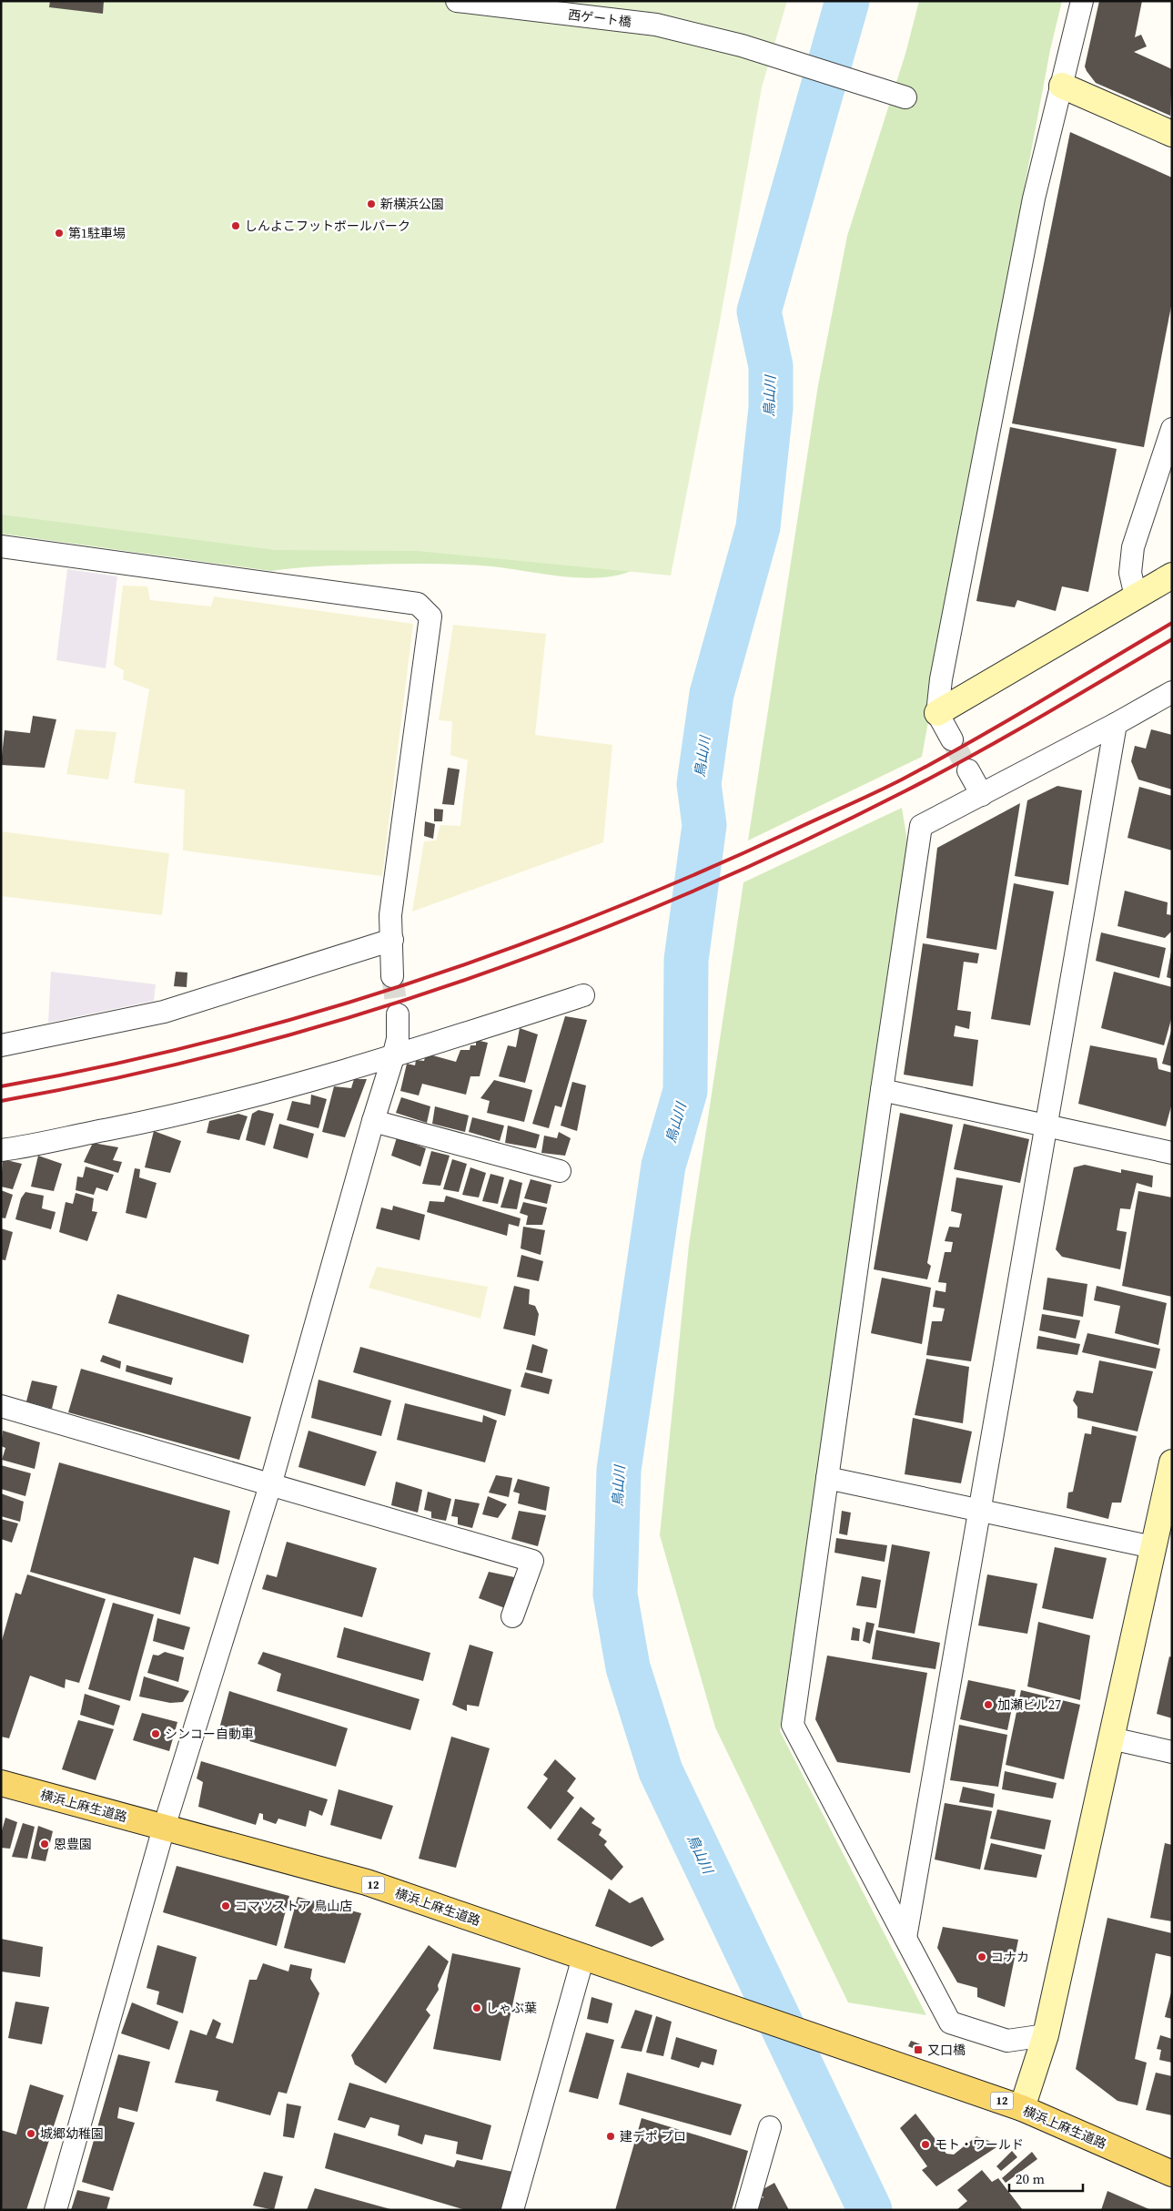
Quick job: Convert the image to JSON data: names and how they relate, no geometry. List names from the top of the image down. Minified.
{"streets":{"main road":["横浜上麻生道路","12"],"street":["西ゲート橋"]},"water":["鳥山川"],"places":{"other":["新横浜公園","しんよこフットボールパーク","第1駐車場","加瀬ビル27","シンコー自動車","恩豊園","コマツストア 鳥山店","コナカ","しゃぶ葉","城郷幼稚園","建デポ プロ","モト・ワールド"],"transit":["又口橋"]},"scale_bar":"20 m"}
